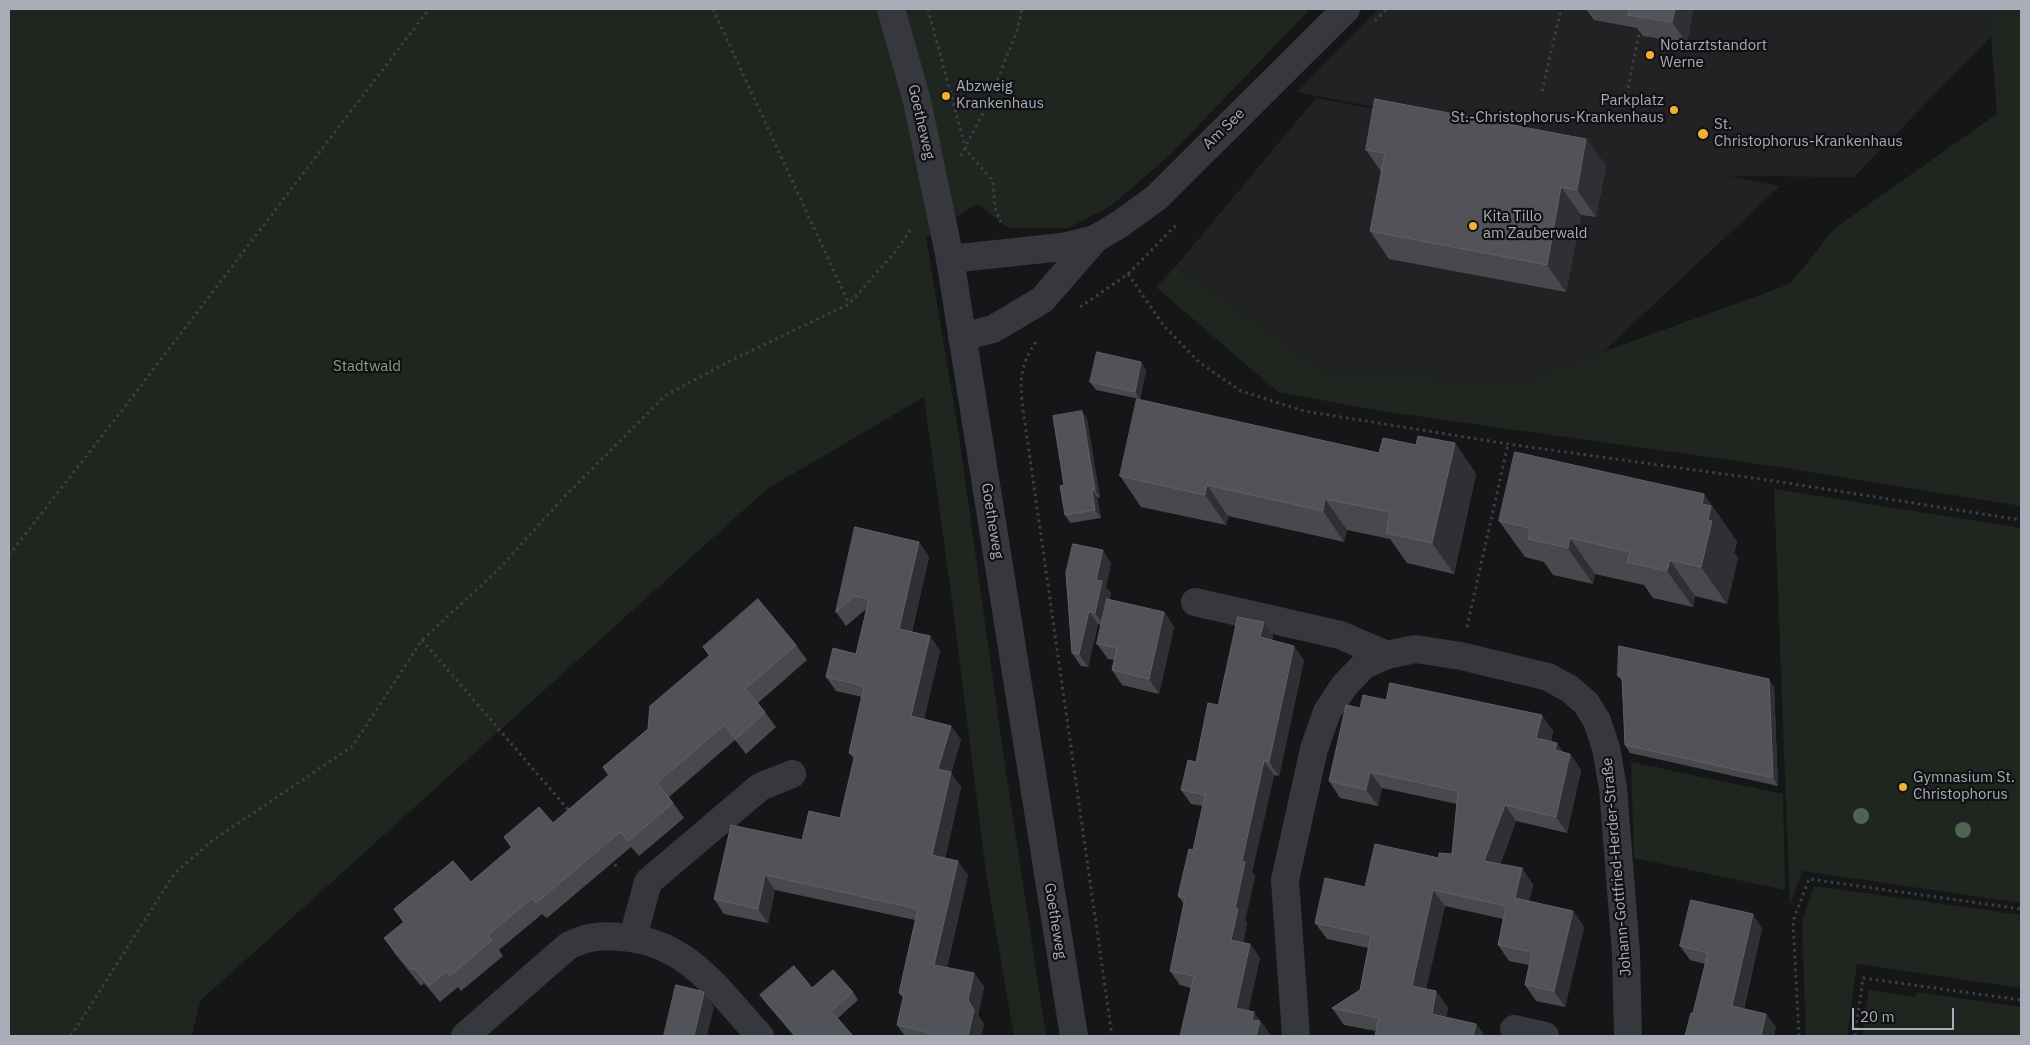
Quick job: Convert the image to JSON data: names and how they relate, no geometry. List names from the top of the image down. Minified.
{"streets":{"street":["Goetheweg","Am See","Johann-Gottfried-Herder-Straße"]},"crossings":[["Goetheweg","Am See"]],"parks":["Stadtwald"],"places":["Notarztstandort Werne","Abzweig Krankenhaus","Parkplatz St.-Christophorus-Krankenhaus","St. Christophorus-Krankenhaus","Kita Tillo am Zauberwald","Gymnasium St. Christophorus"],"scale_bar":"20 m"}
